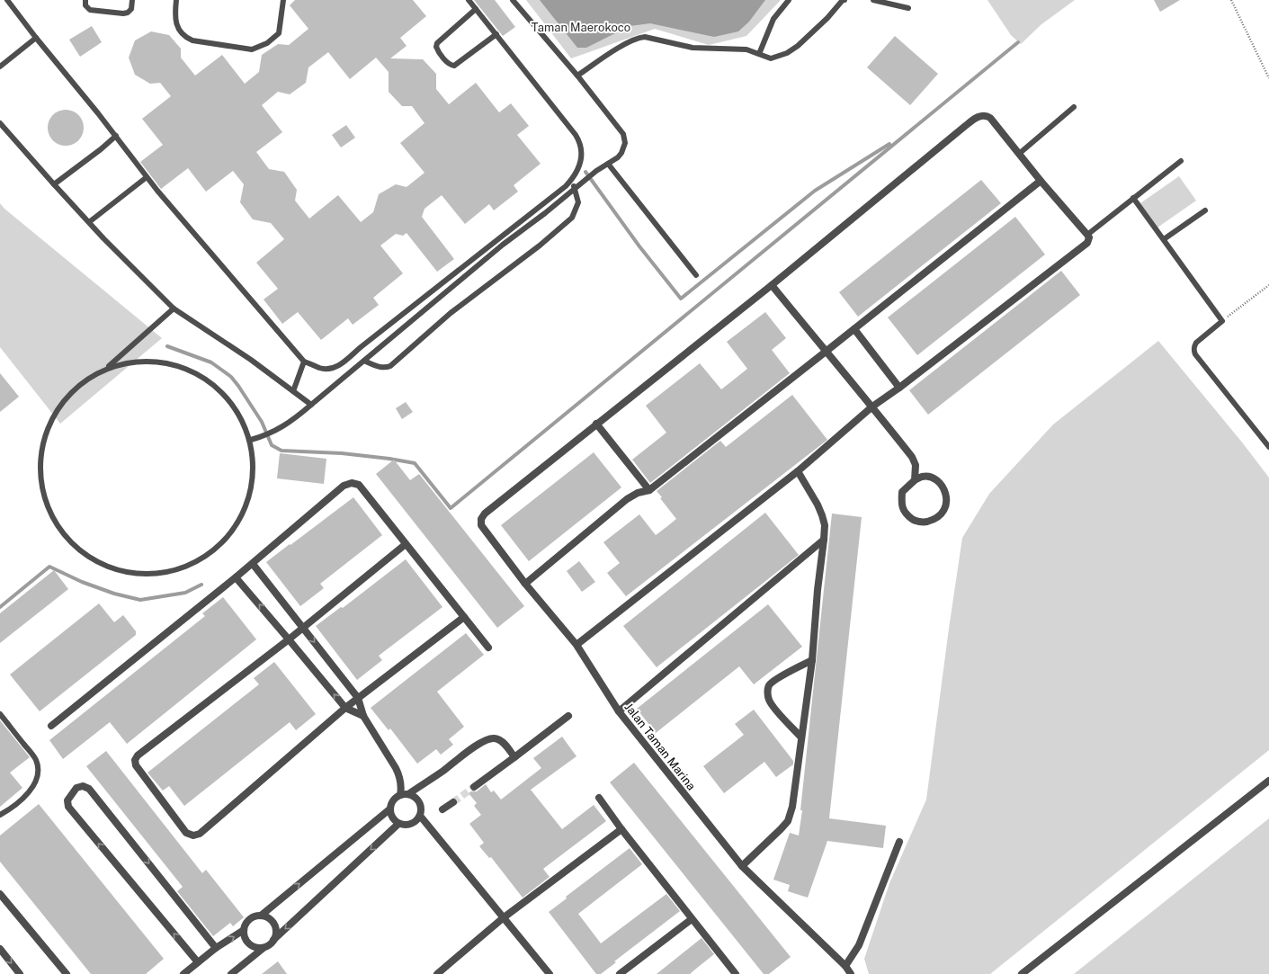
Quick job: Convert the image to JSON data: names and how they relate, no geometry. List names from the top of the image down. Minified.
{"streets":{"street":["Jalan Taman Marina"]},"parks":["Taman Maerokoco"]}
